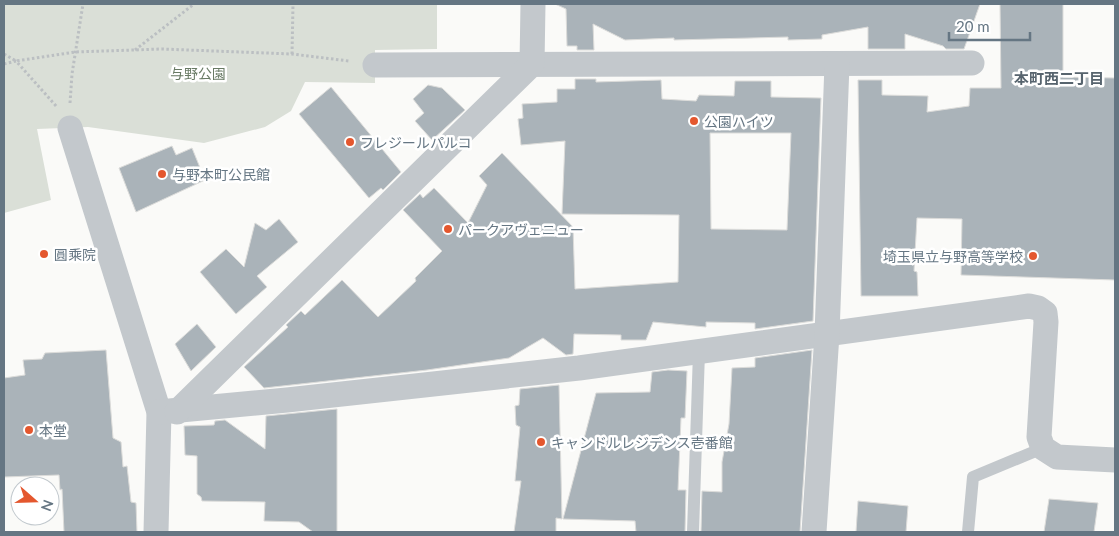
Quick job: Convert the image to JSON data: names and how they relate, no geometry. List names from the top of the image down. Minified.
{"districts":["本町西二丁目"],"parks":["与野公園"],"places":["公園ハイツ","フレジールパルコ","与野本町公民館","パークアヴェニュー","圓乘院","埼玉県立与野高等学校","本堂","キャンドルレジデンス壱番館"],"scale_bar":"20 m","north":"right"}
